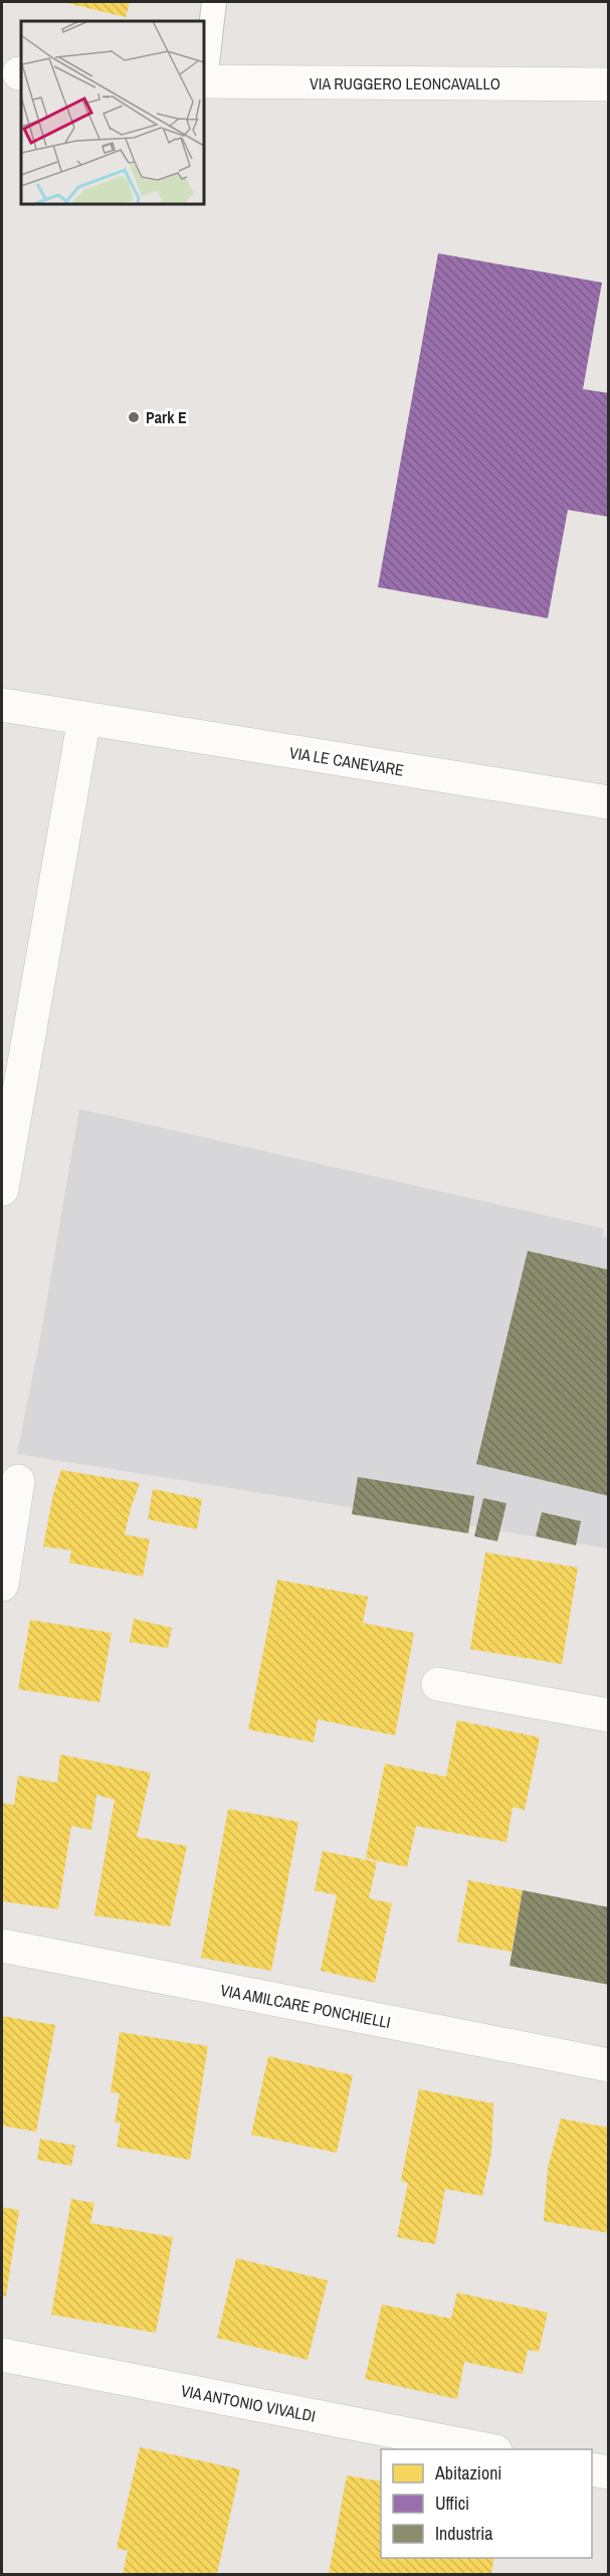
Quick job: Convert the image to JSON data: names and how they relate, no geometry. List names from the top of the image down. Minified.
{"streets":{"street":["VIA RUGGERO LEONCAVALLO","VIA LE CANEVARE","VIA AMILCARE PONCHIELLI","VIA ANTONIO VIVALDI"]},"places":["Park E"],"legend":["Abitazioni","Uffici","Industria"]}
